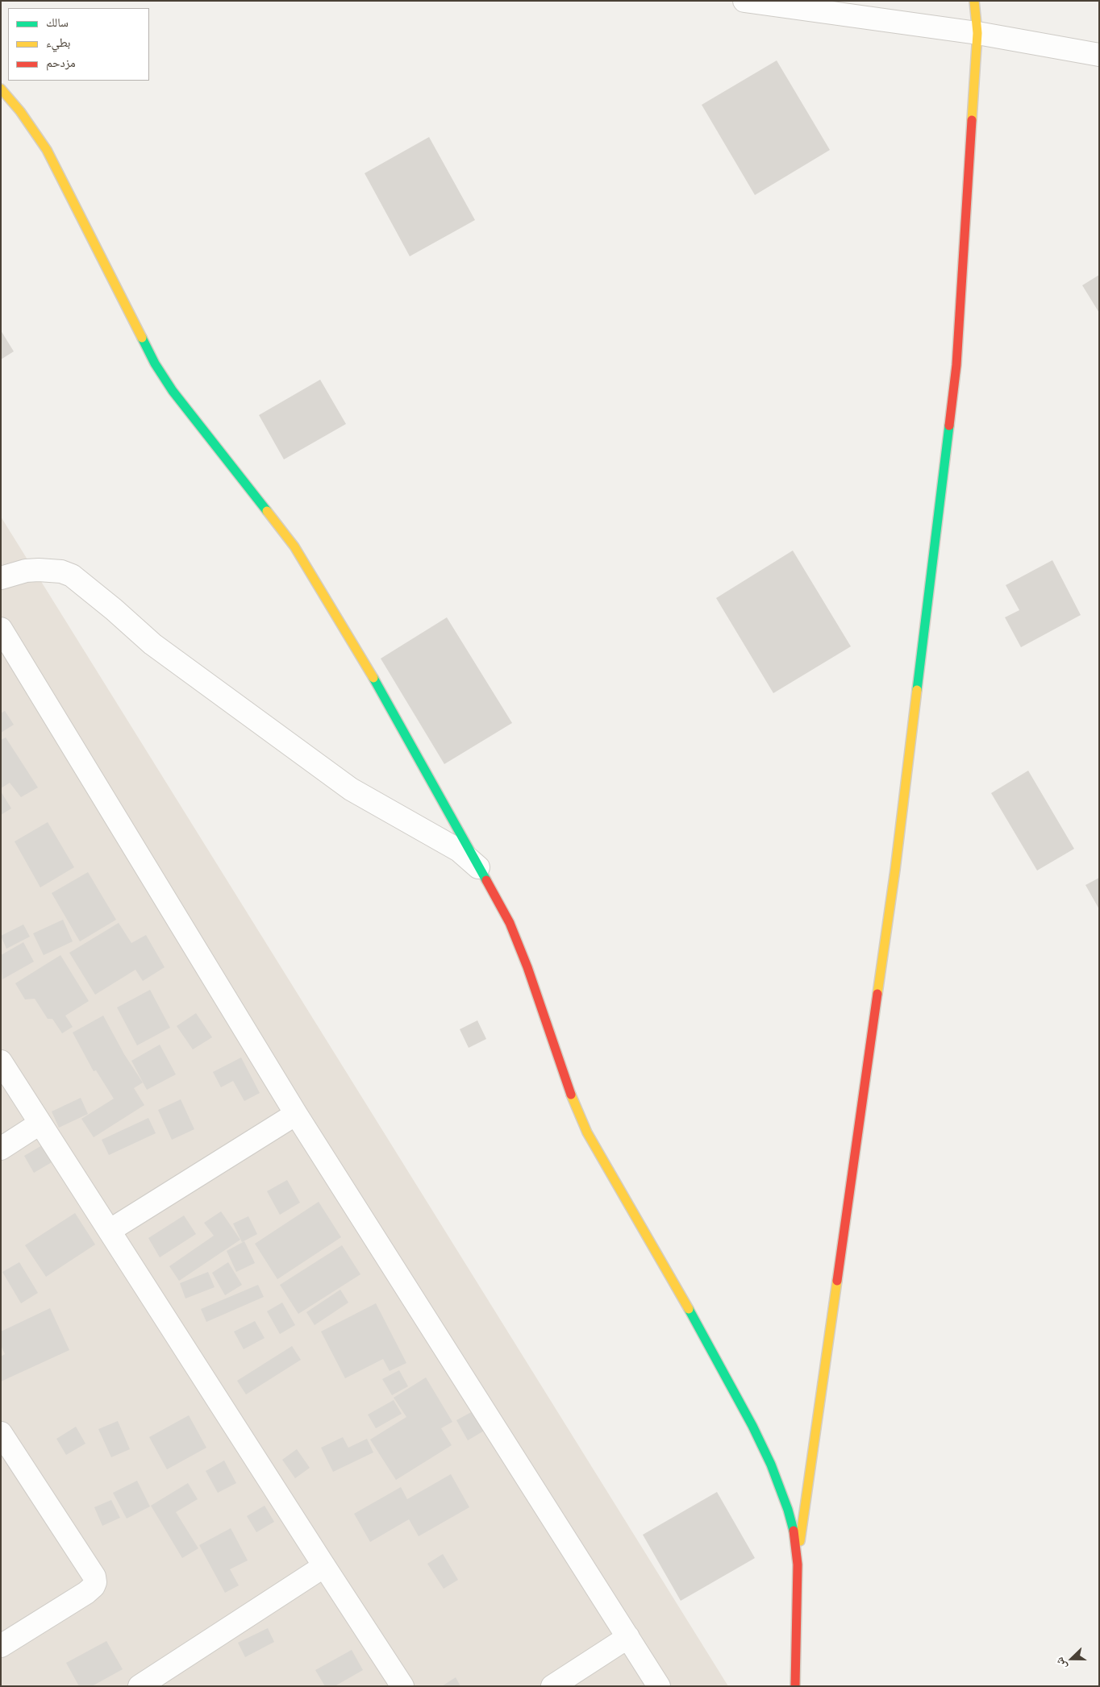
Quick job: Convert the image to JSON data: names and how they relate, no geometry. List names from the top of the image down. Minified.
{"legend":["سالك","بطيء","مزدحم"],"north":"left"}
